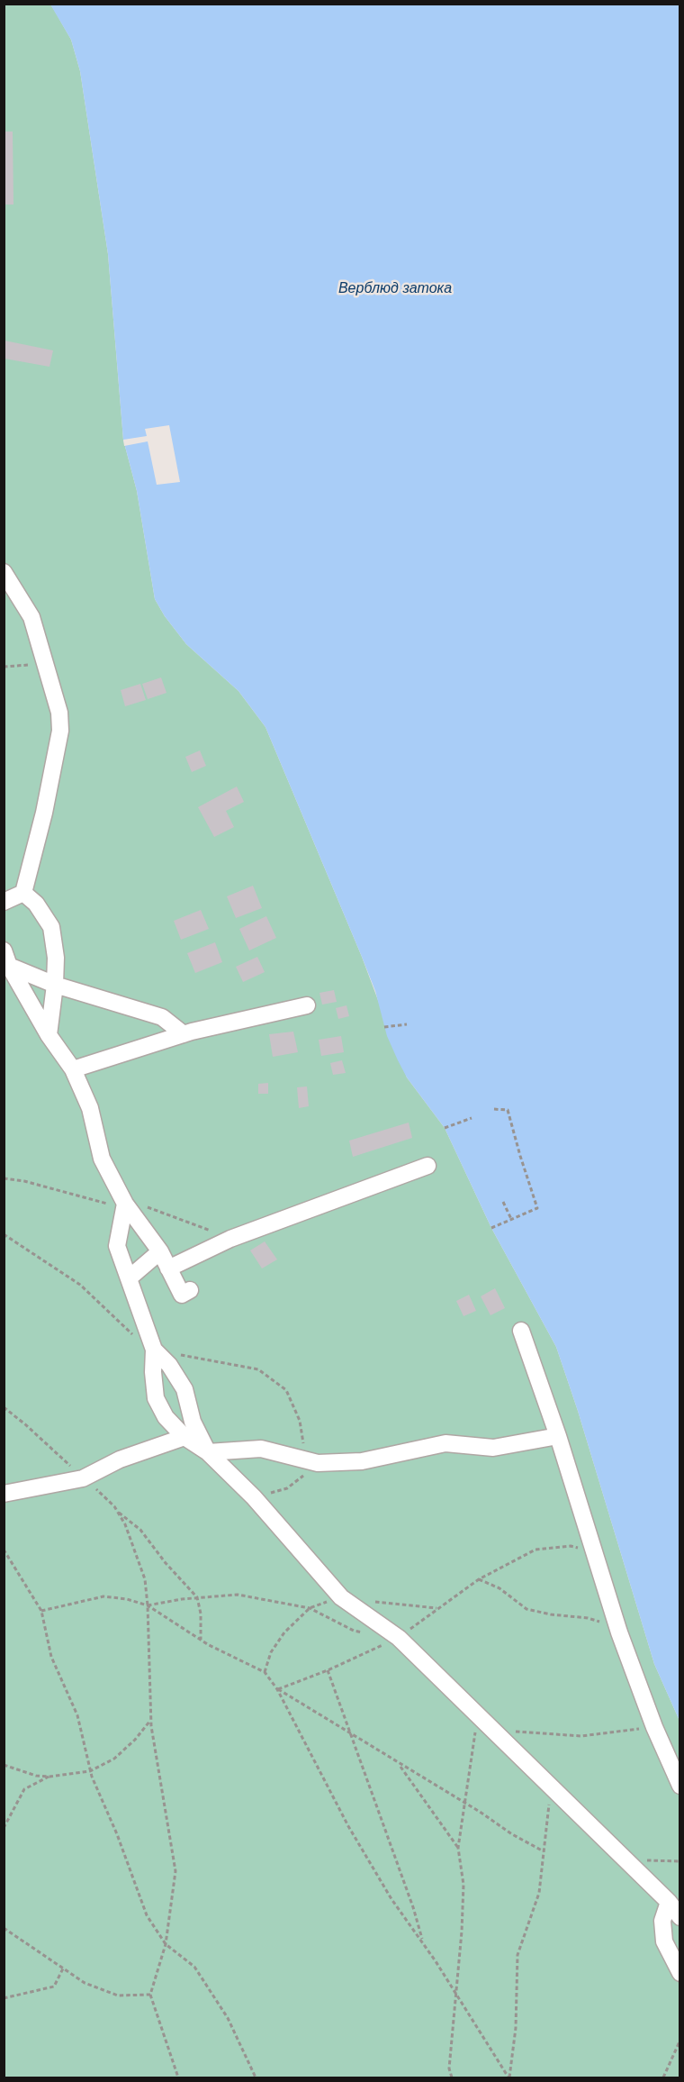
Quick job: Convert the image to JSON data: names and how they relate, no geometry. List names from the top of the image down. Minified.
{"water":["Верблюд затока"]}
